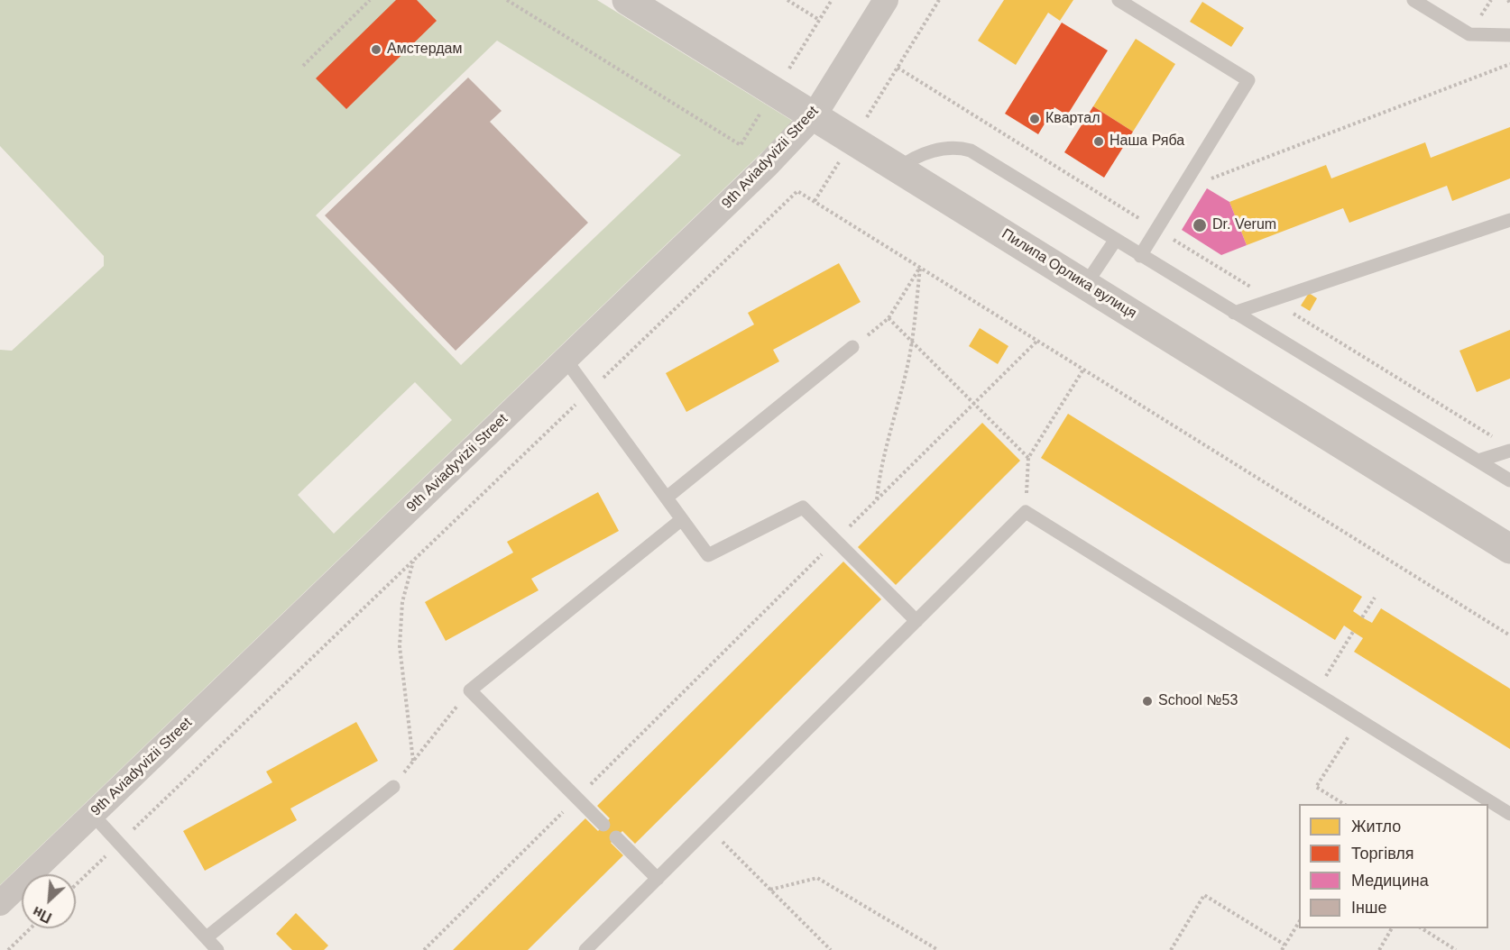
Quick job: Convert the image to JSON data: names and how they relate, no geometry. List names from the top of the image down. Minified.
{"streets":{"street":["9th Aviadyvizii Street","Пилипа Орлика вулиця"]},"crossings":[["9th Aviadyvizii Street","Пилипа Орлика вулиця"]],"places":["Амстердам","Квартал","Наша Ряба","Dr. Verum","School №53"],"legend":["Житло","Торгівля","Медицина","Інше"],"north":"bottom left"}
